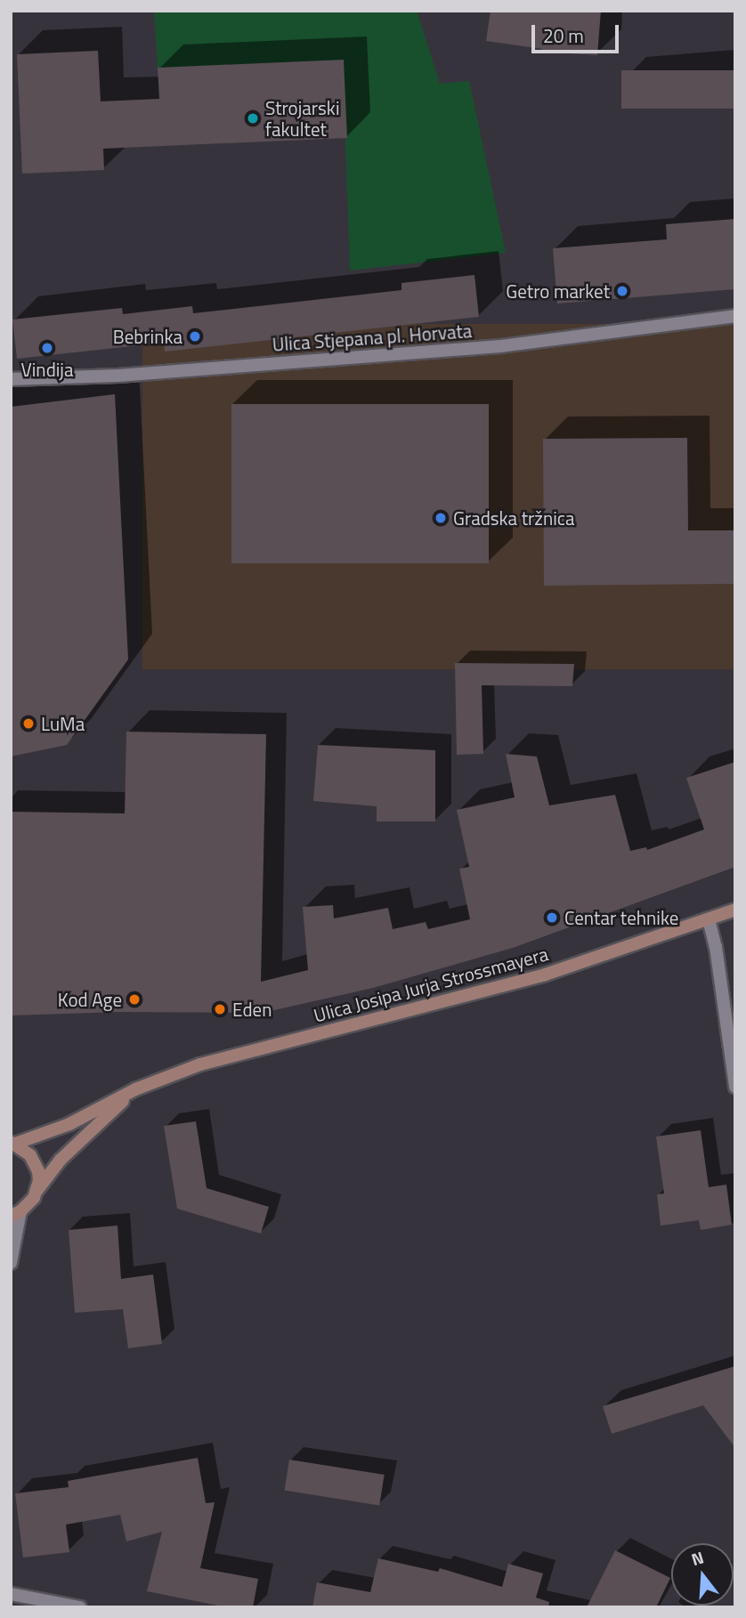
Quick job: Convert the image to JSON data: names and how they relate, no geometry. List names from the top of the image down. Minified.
{"streets":{"main road":["Ulica Josipa Jurja Strossmayera"],"street":["Ulica Stjepana pl. Horvata"]},"places":["Strojarski fakultet","Getro market","Bebrinka","Vindija","Gradska tržnica","LuMa","Centar tehnike","Kod Age","Eden"],"scale_bar":"20 m","north":"top"}
